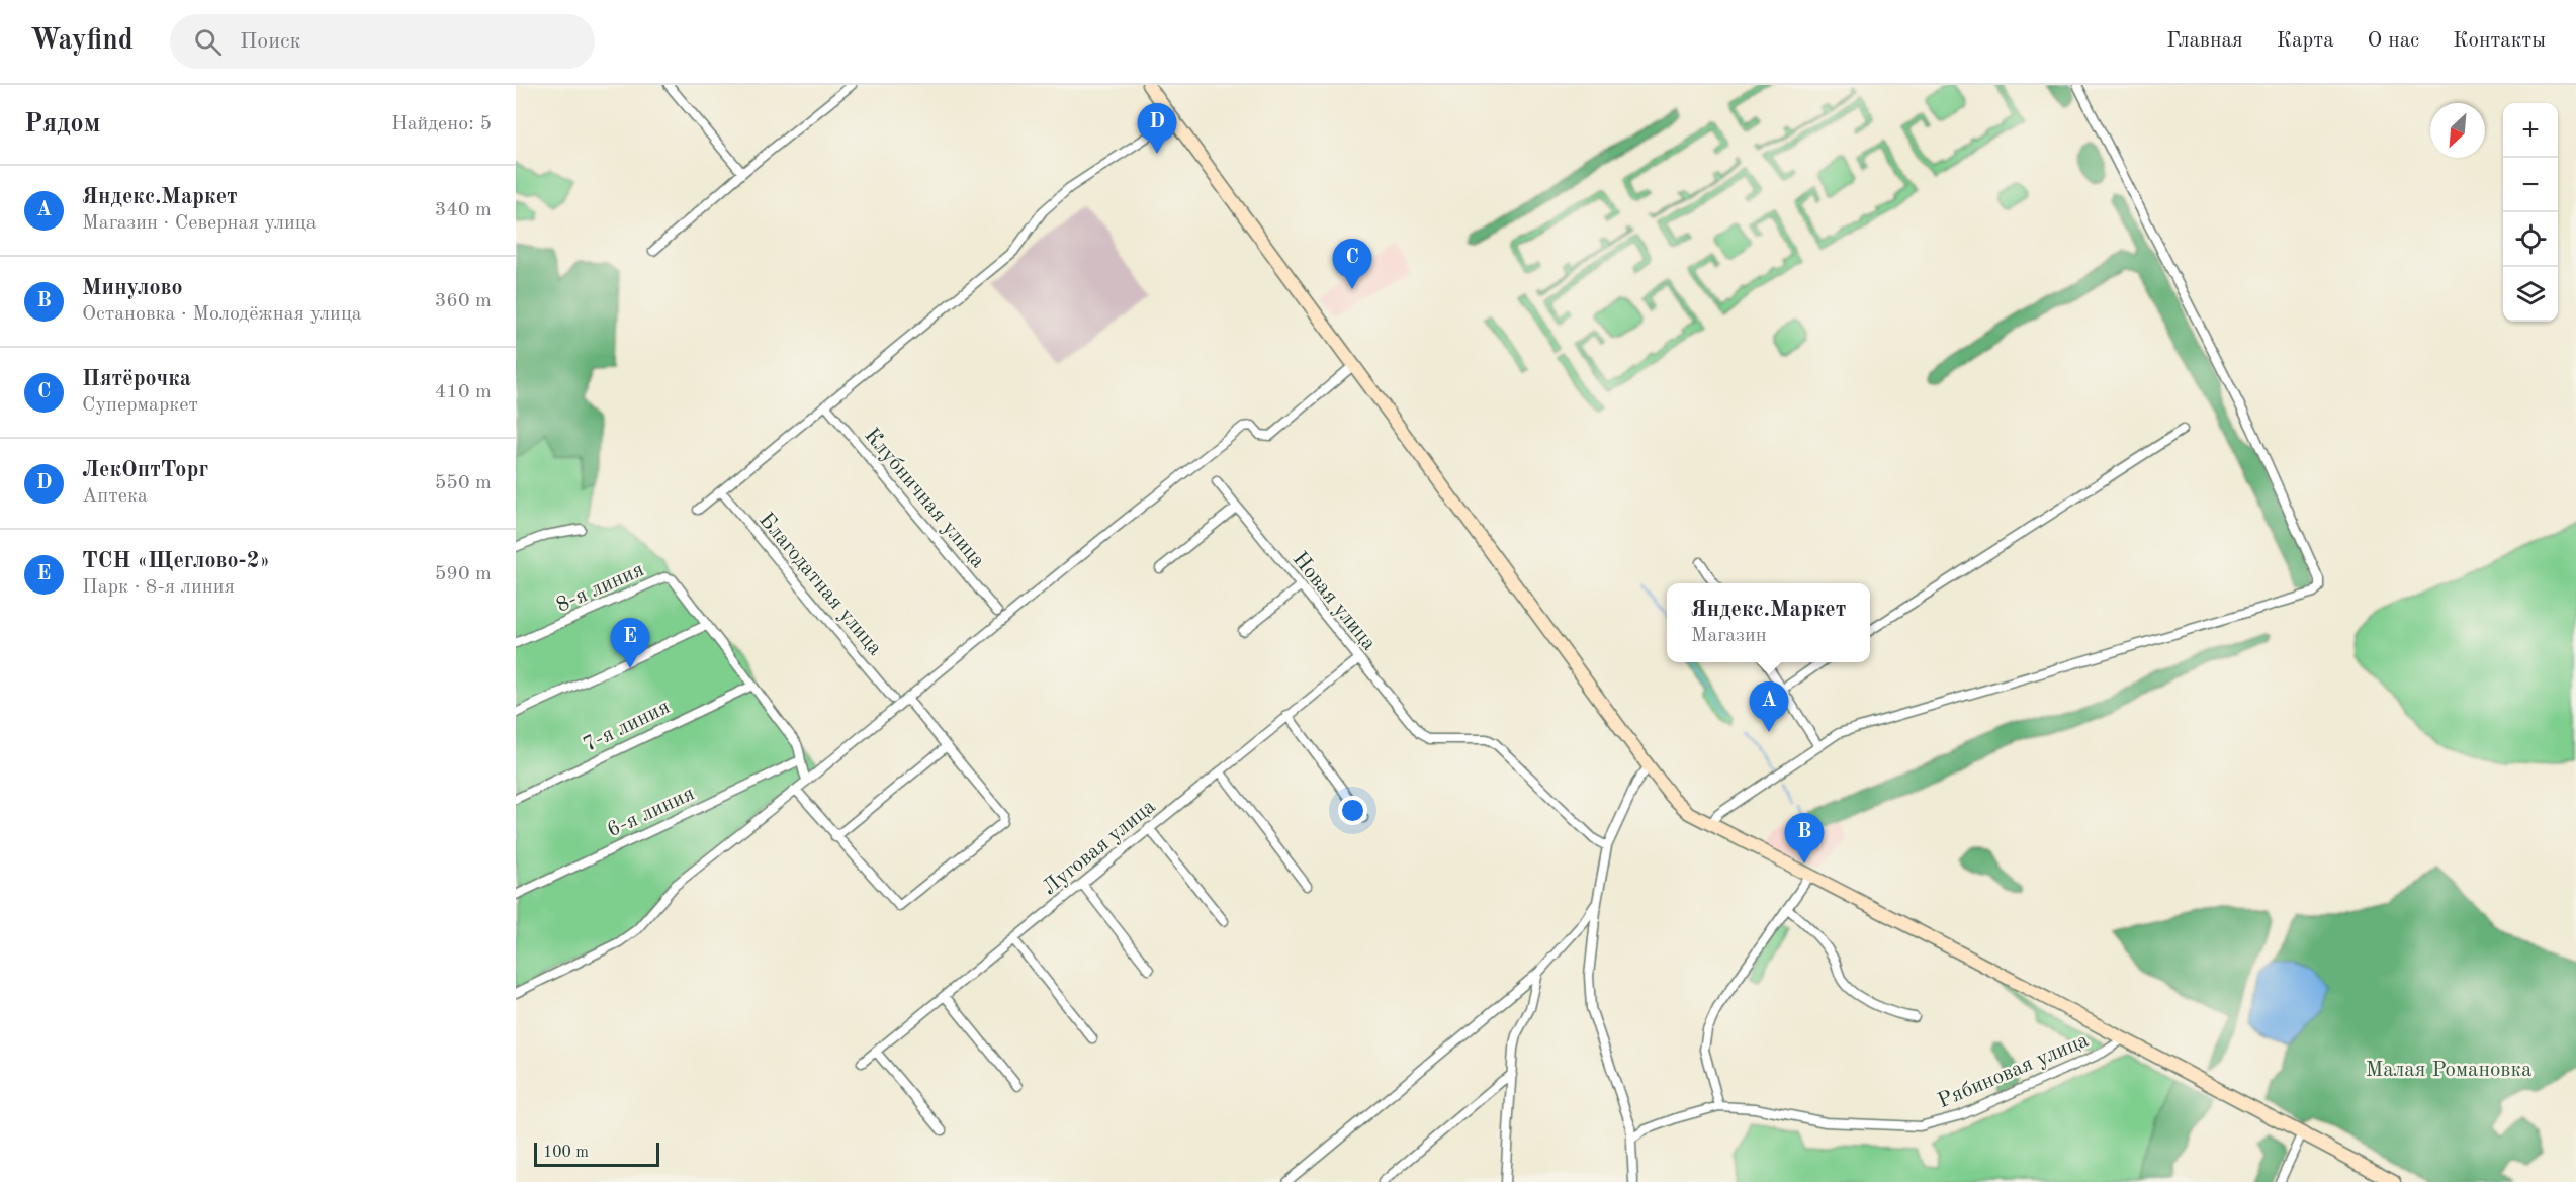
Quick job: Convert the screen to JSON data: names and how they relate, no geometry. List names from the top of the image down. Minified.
{"streets":{"street":["Клубничная улица","Благодатная улица","8-я линия","Новая улица","7-я линия","6-я линия","Луговая улица","Рябиновая улица"]},"crossings":[["Новая улица","Луговая улица"]],"parks":["Малая Романовка"],"scale_bar":"100 m","north":"bottom left","page":{"header":"Wayfind","search":"Поиск","nav":["Главная","Карта","О нас","Контакты"],"heading":["Рядом","Найдено: 5"],"map_buttons":["+","−"],"pins":["D","C","E","A","B"],"list":[{"mark":"A","name":"Яндекс.Маркет","note":"Магазин · Северная улица","value":"340 m"},{"mark":"B","name":"Минулово","note":"Остановка · Молодёжная улица","value":"360 m"},{"mark":"C","name":"Пятёрочка","note":"Супермаркет","value":"410 m"},{"mark":"D","name":"ЛекОптТорг","note":"Аптека","value":"550 m"},{"mark":"E","name":"ТСН «Щеглово-2»","note":"Парк · 8-я линия","value":"590 m"}],"popup":["Яндекс.Маркет","Магазин"],"scale":"100 m"}}
